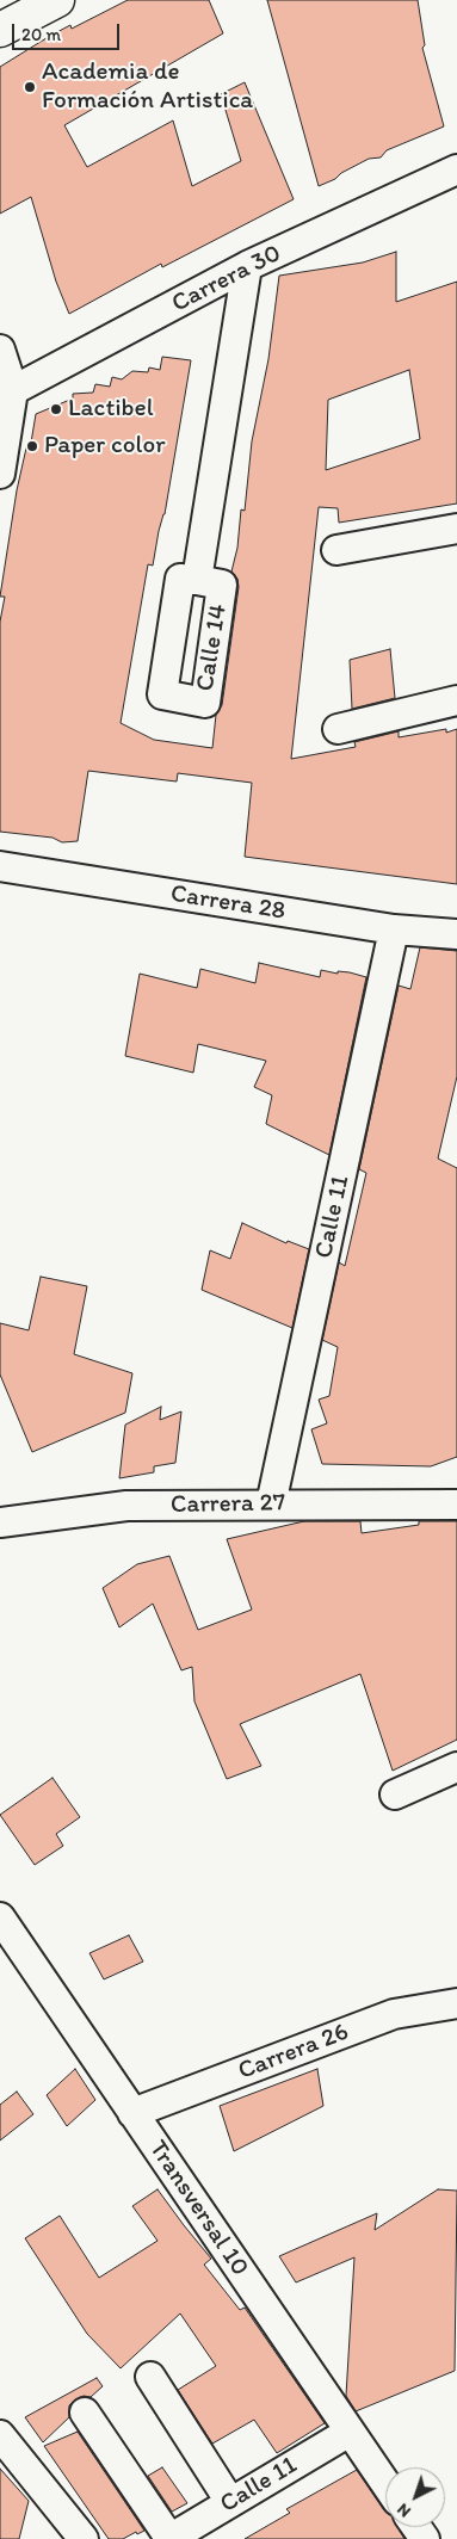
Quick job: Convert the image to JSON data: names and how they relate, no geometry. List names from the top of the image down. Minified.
{"streets":{"street":["Carrera 30","Calle 14","Carrera 28","Calle 11","Carrera 27","Carrera 26","Transversal 10"]},"crossings":[["Carrera 30","Calle 14"],["Carrera 28","Calle 11"],["Calle 11","Carrera 27"],["Calle 11","Transversal 10"],["Carrera 26","Transversal 10"]],"places":["Academia de Formación Artistica","Lactibel","Paper color"],"scale_bar":"20 m","north":"bottom left"}
